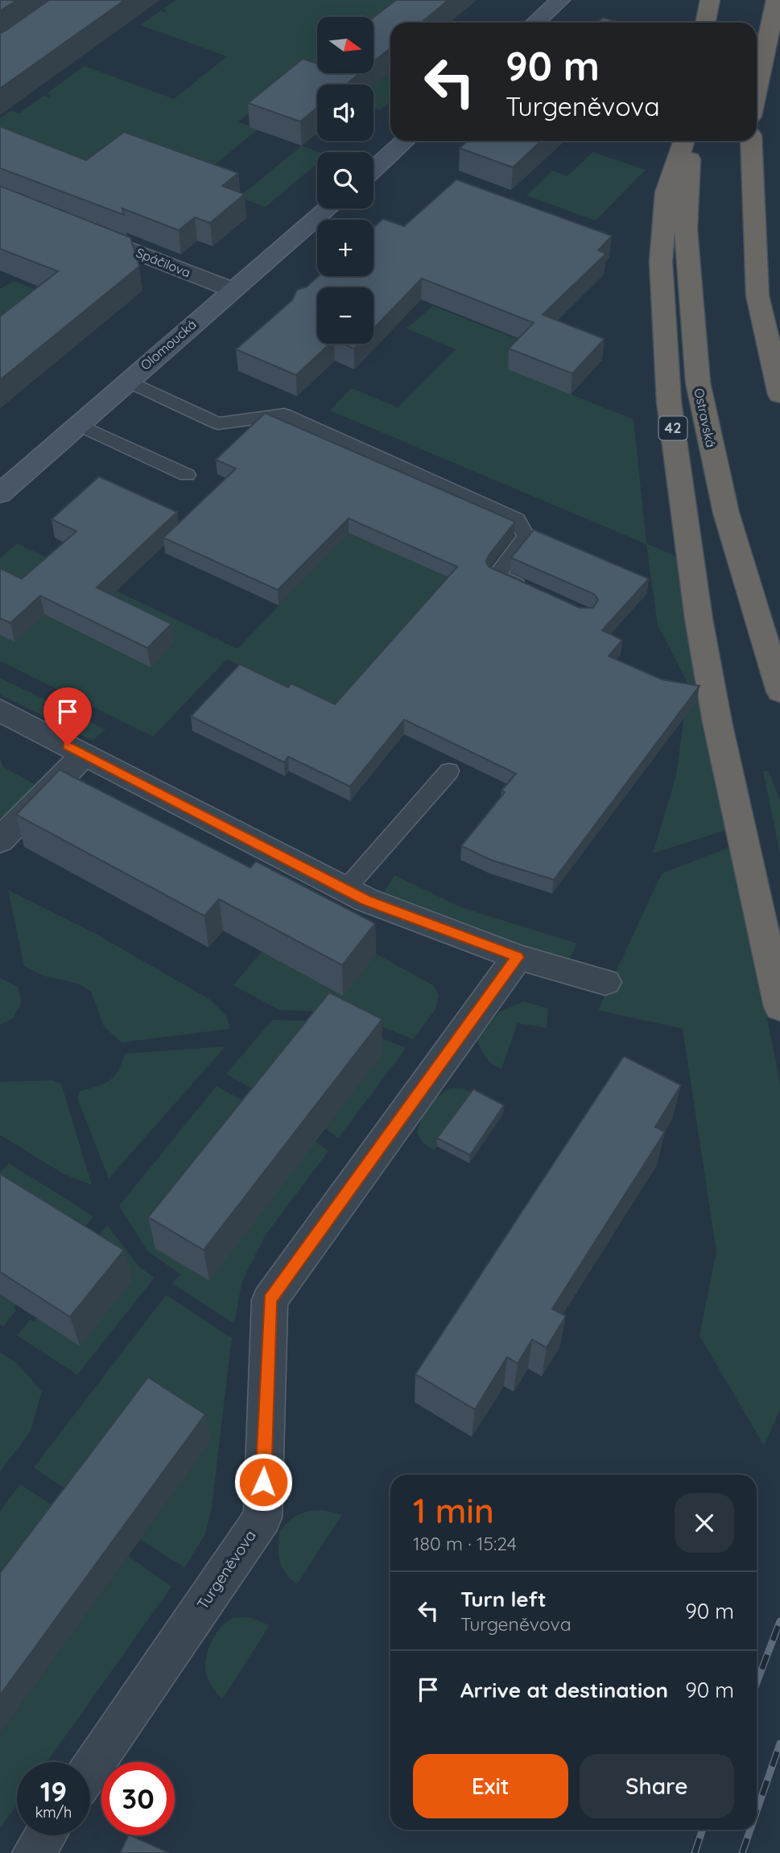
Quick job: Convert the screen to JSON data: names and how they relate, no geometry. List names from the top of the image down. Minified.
{"streets":{"highway":["Ostravská","42"],"main road":["Olomoucká"],"street":["Spáčilova","Turgeněvova"]},"crossings":[["Spáčilova","Olomoucká"]],"north":"right","page":{"map_buttons":["+","−"],"turn":["90 m","Turgeněvova"],"heading":["1 min","180 m · 15:24"],"list":[{"name":"Turn left","note":"Turgeněvova","value":"90 m"},{"name":"Arrive at destination","value":"90 m"}],"buttons":["Exit","Share"],"speed":"19 km/h","limit":"30"}}
